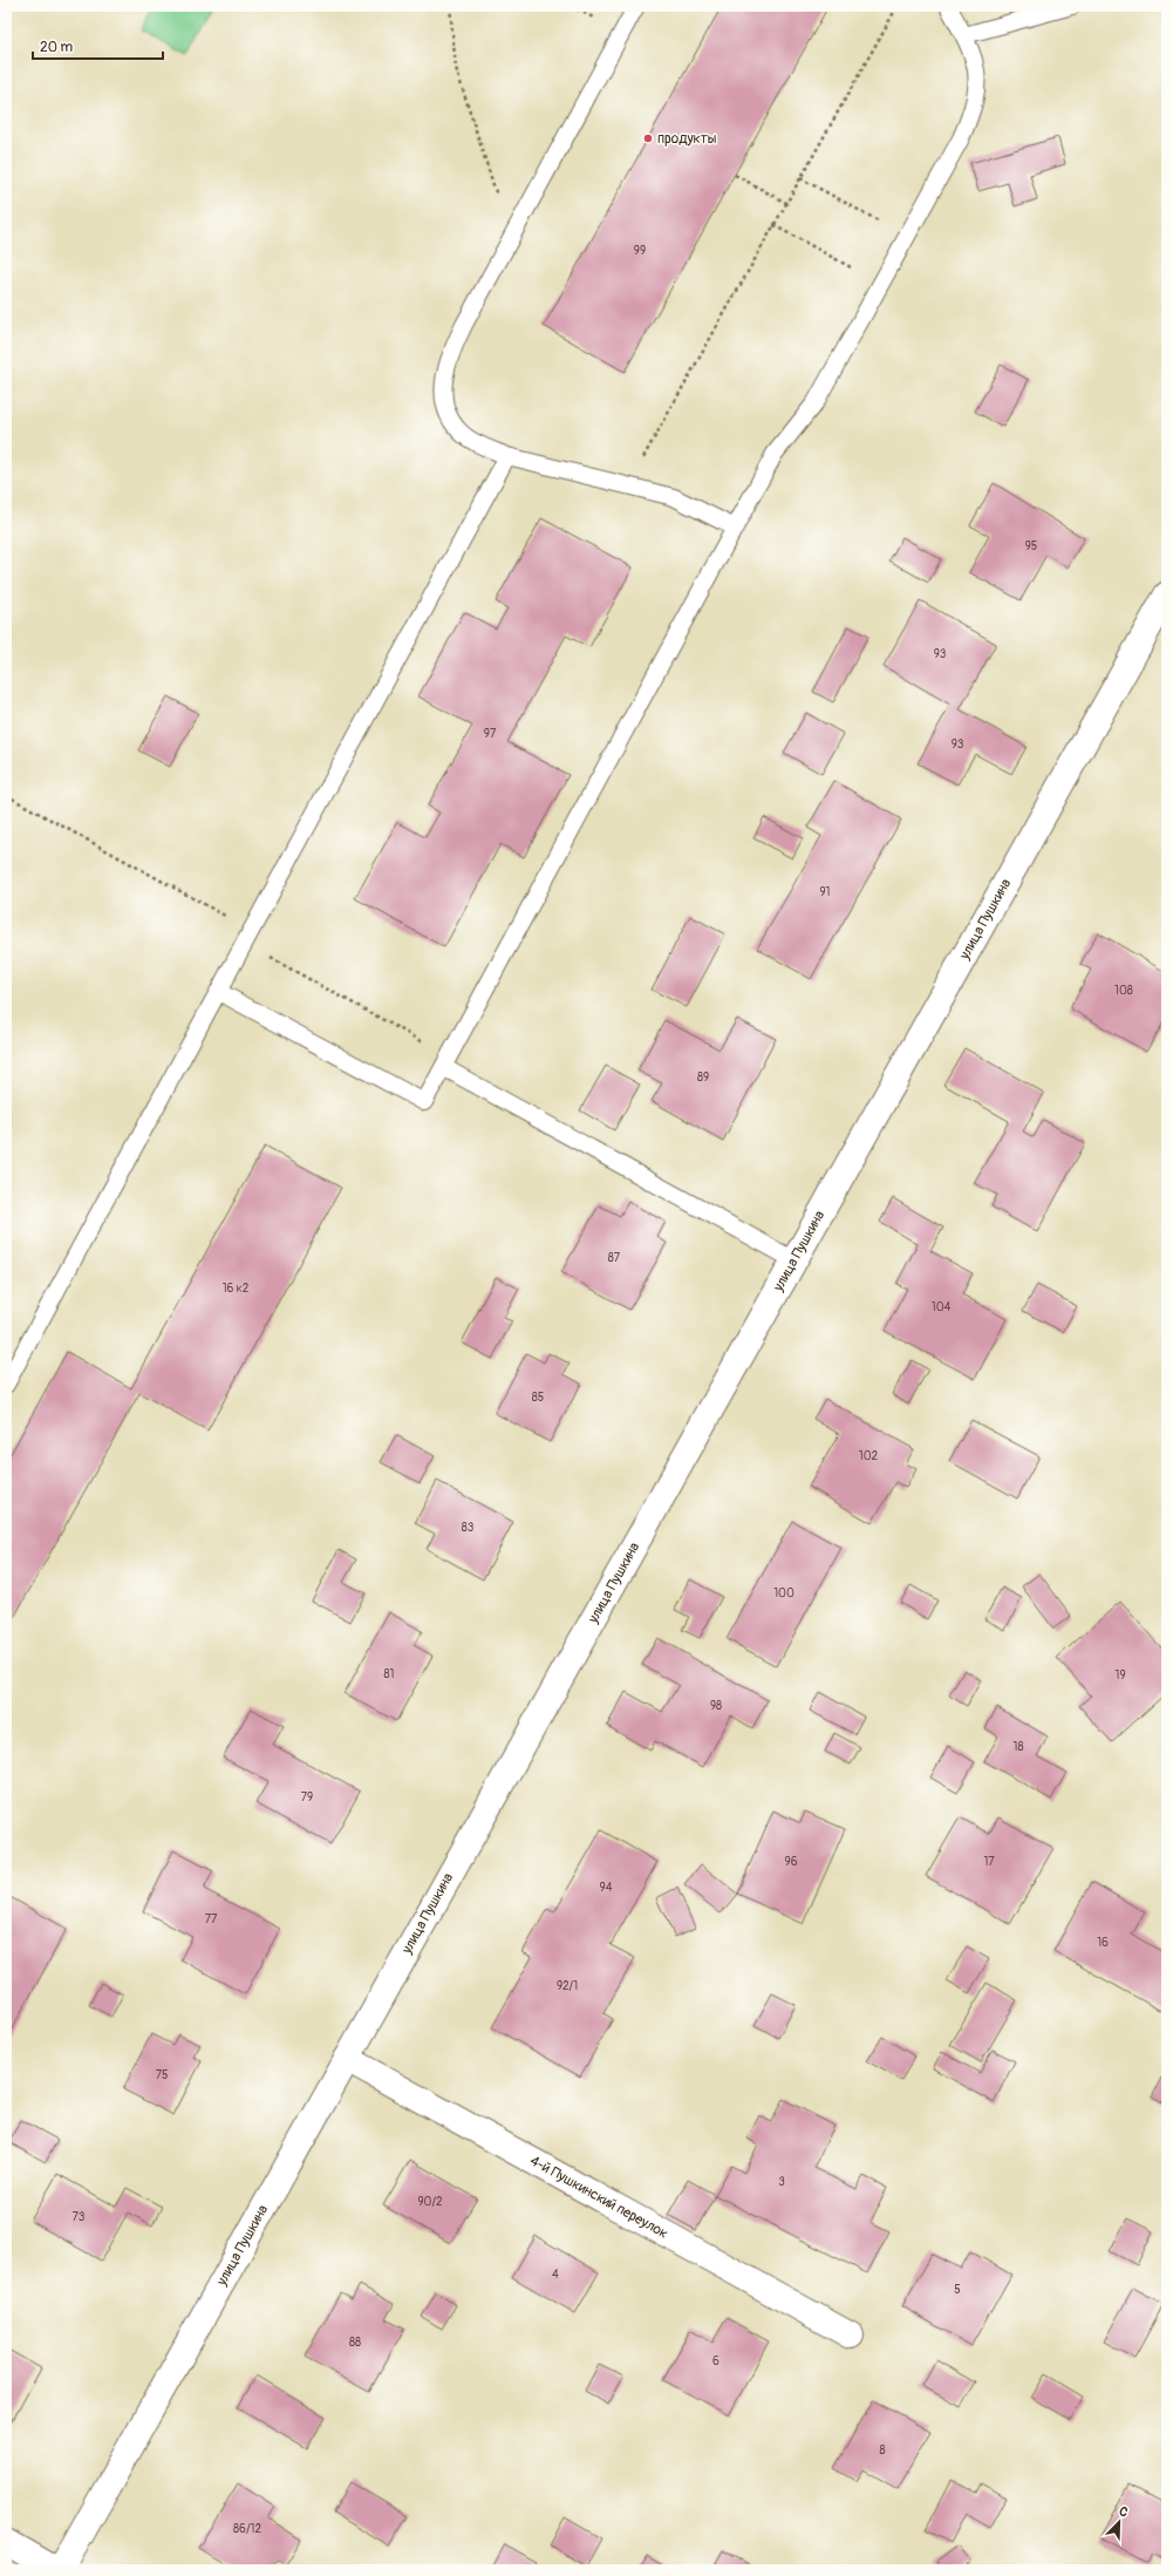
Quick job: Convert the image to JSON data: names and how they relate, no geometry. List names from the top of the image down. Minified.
{"streets":{"street":["улица Пушкина","4-й Пушкинский переулок"]},"crossings":[["улица Пушкина","4-й Пушкинский переулок"]],"places":["продукты"],"house_numbers":["99","95","93","97","93","91","108","89","87","16 к2","104","85","102","83","100","81","19","98","18","79","96","17","94","77","16","92/1","75","3","90/2","73","4","5","88","6","8","86/12"],"scale_bar":"20 m","north":"top right"}
